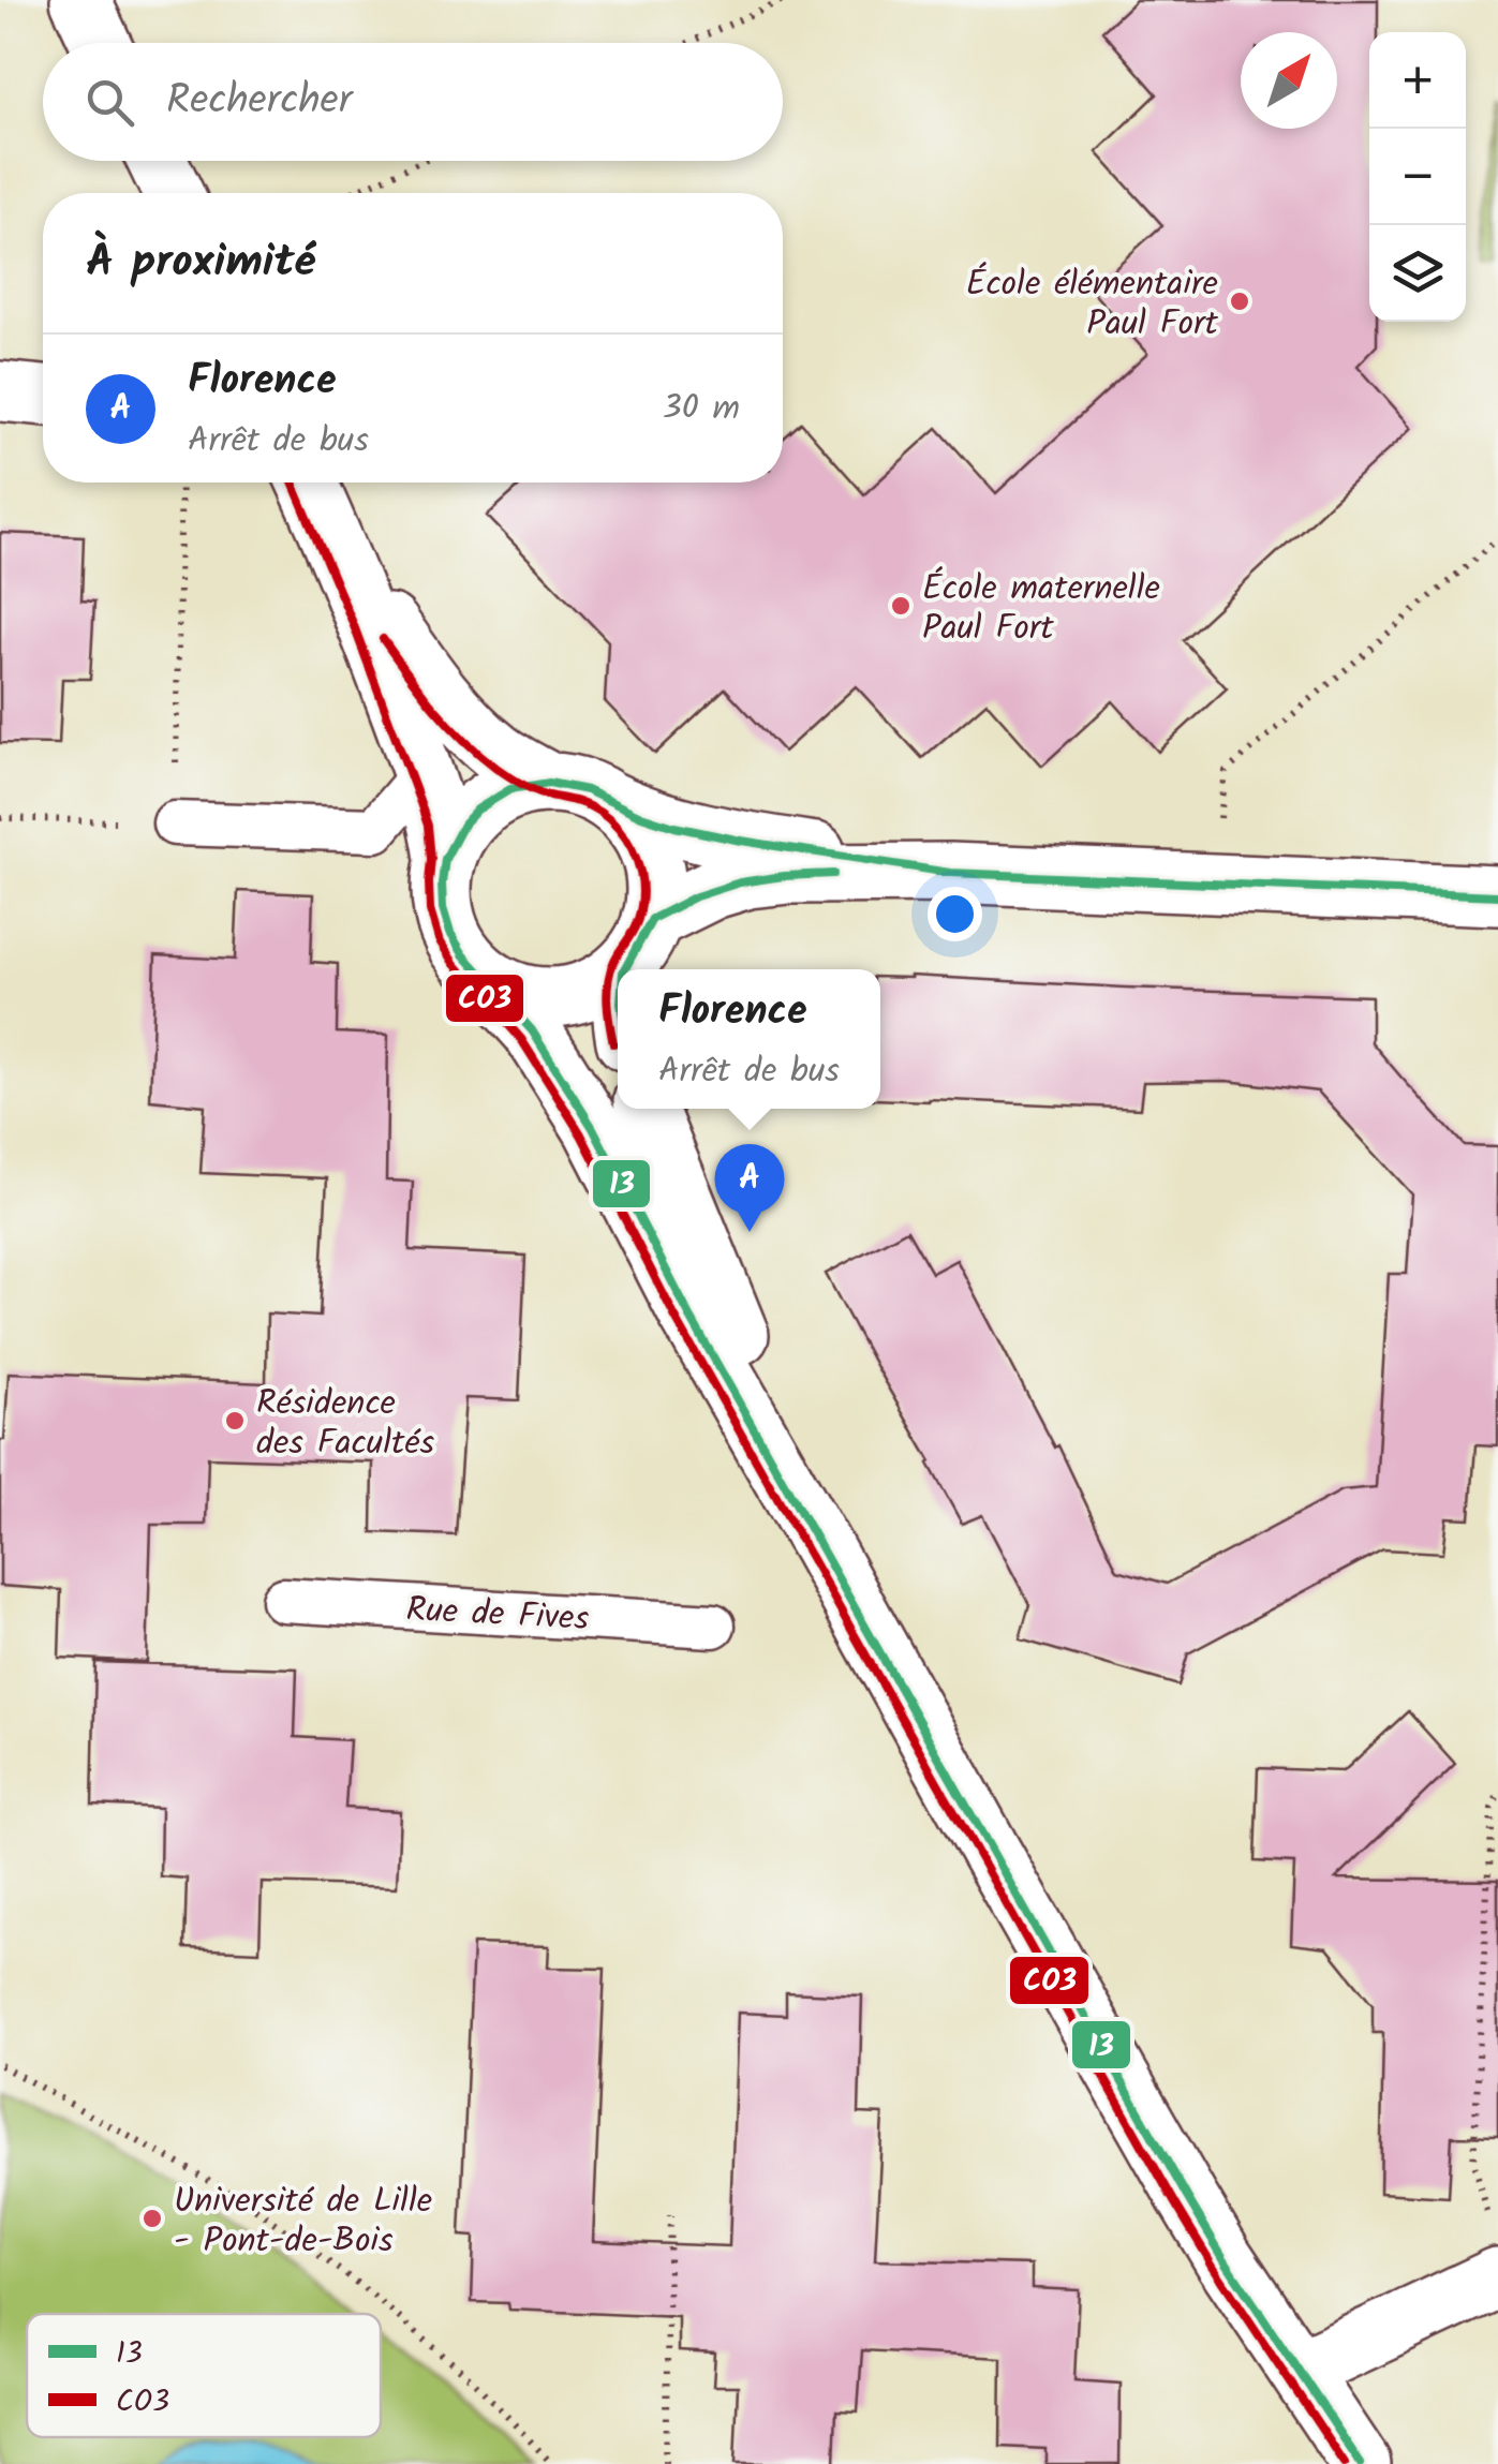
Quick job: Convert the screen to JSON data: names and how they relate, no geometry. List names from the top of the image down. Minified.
{"streets":{"lane":["Rue de Fives"]},"places":["École élémentaire Paul Fort","École maternelle Paul Fort","Résidence des Facultés","Université de Lille - Pont-de-Bois"],"lines":["transit line CO3","transit line 13"],"legend":["13","CO3"],"north":"top right","page":{"map_buttons":["+","−"],"search":"Rechercher","heading":"À proximité","list":[{"mark":"A","name":"Florence","note":"Arrêt de bus","value":"30 m"}],"popup":["Florence","Arrêt de bus"],"pins":"A"}}
